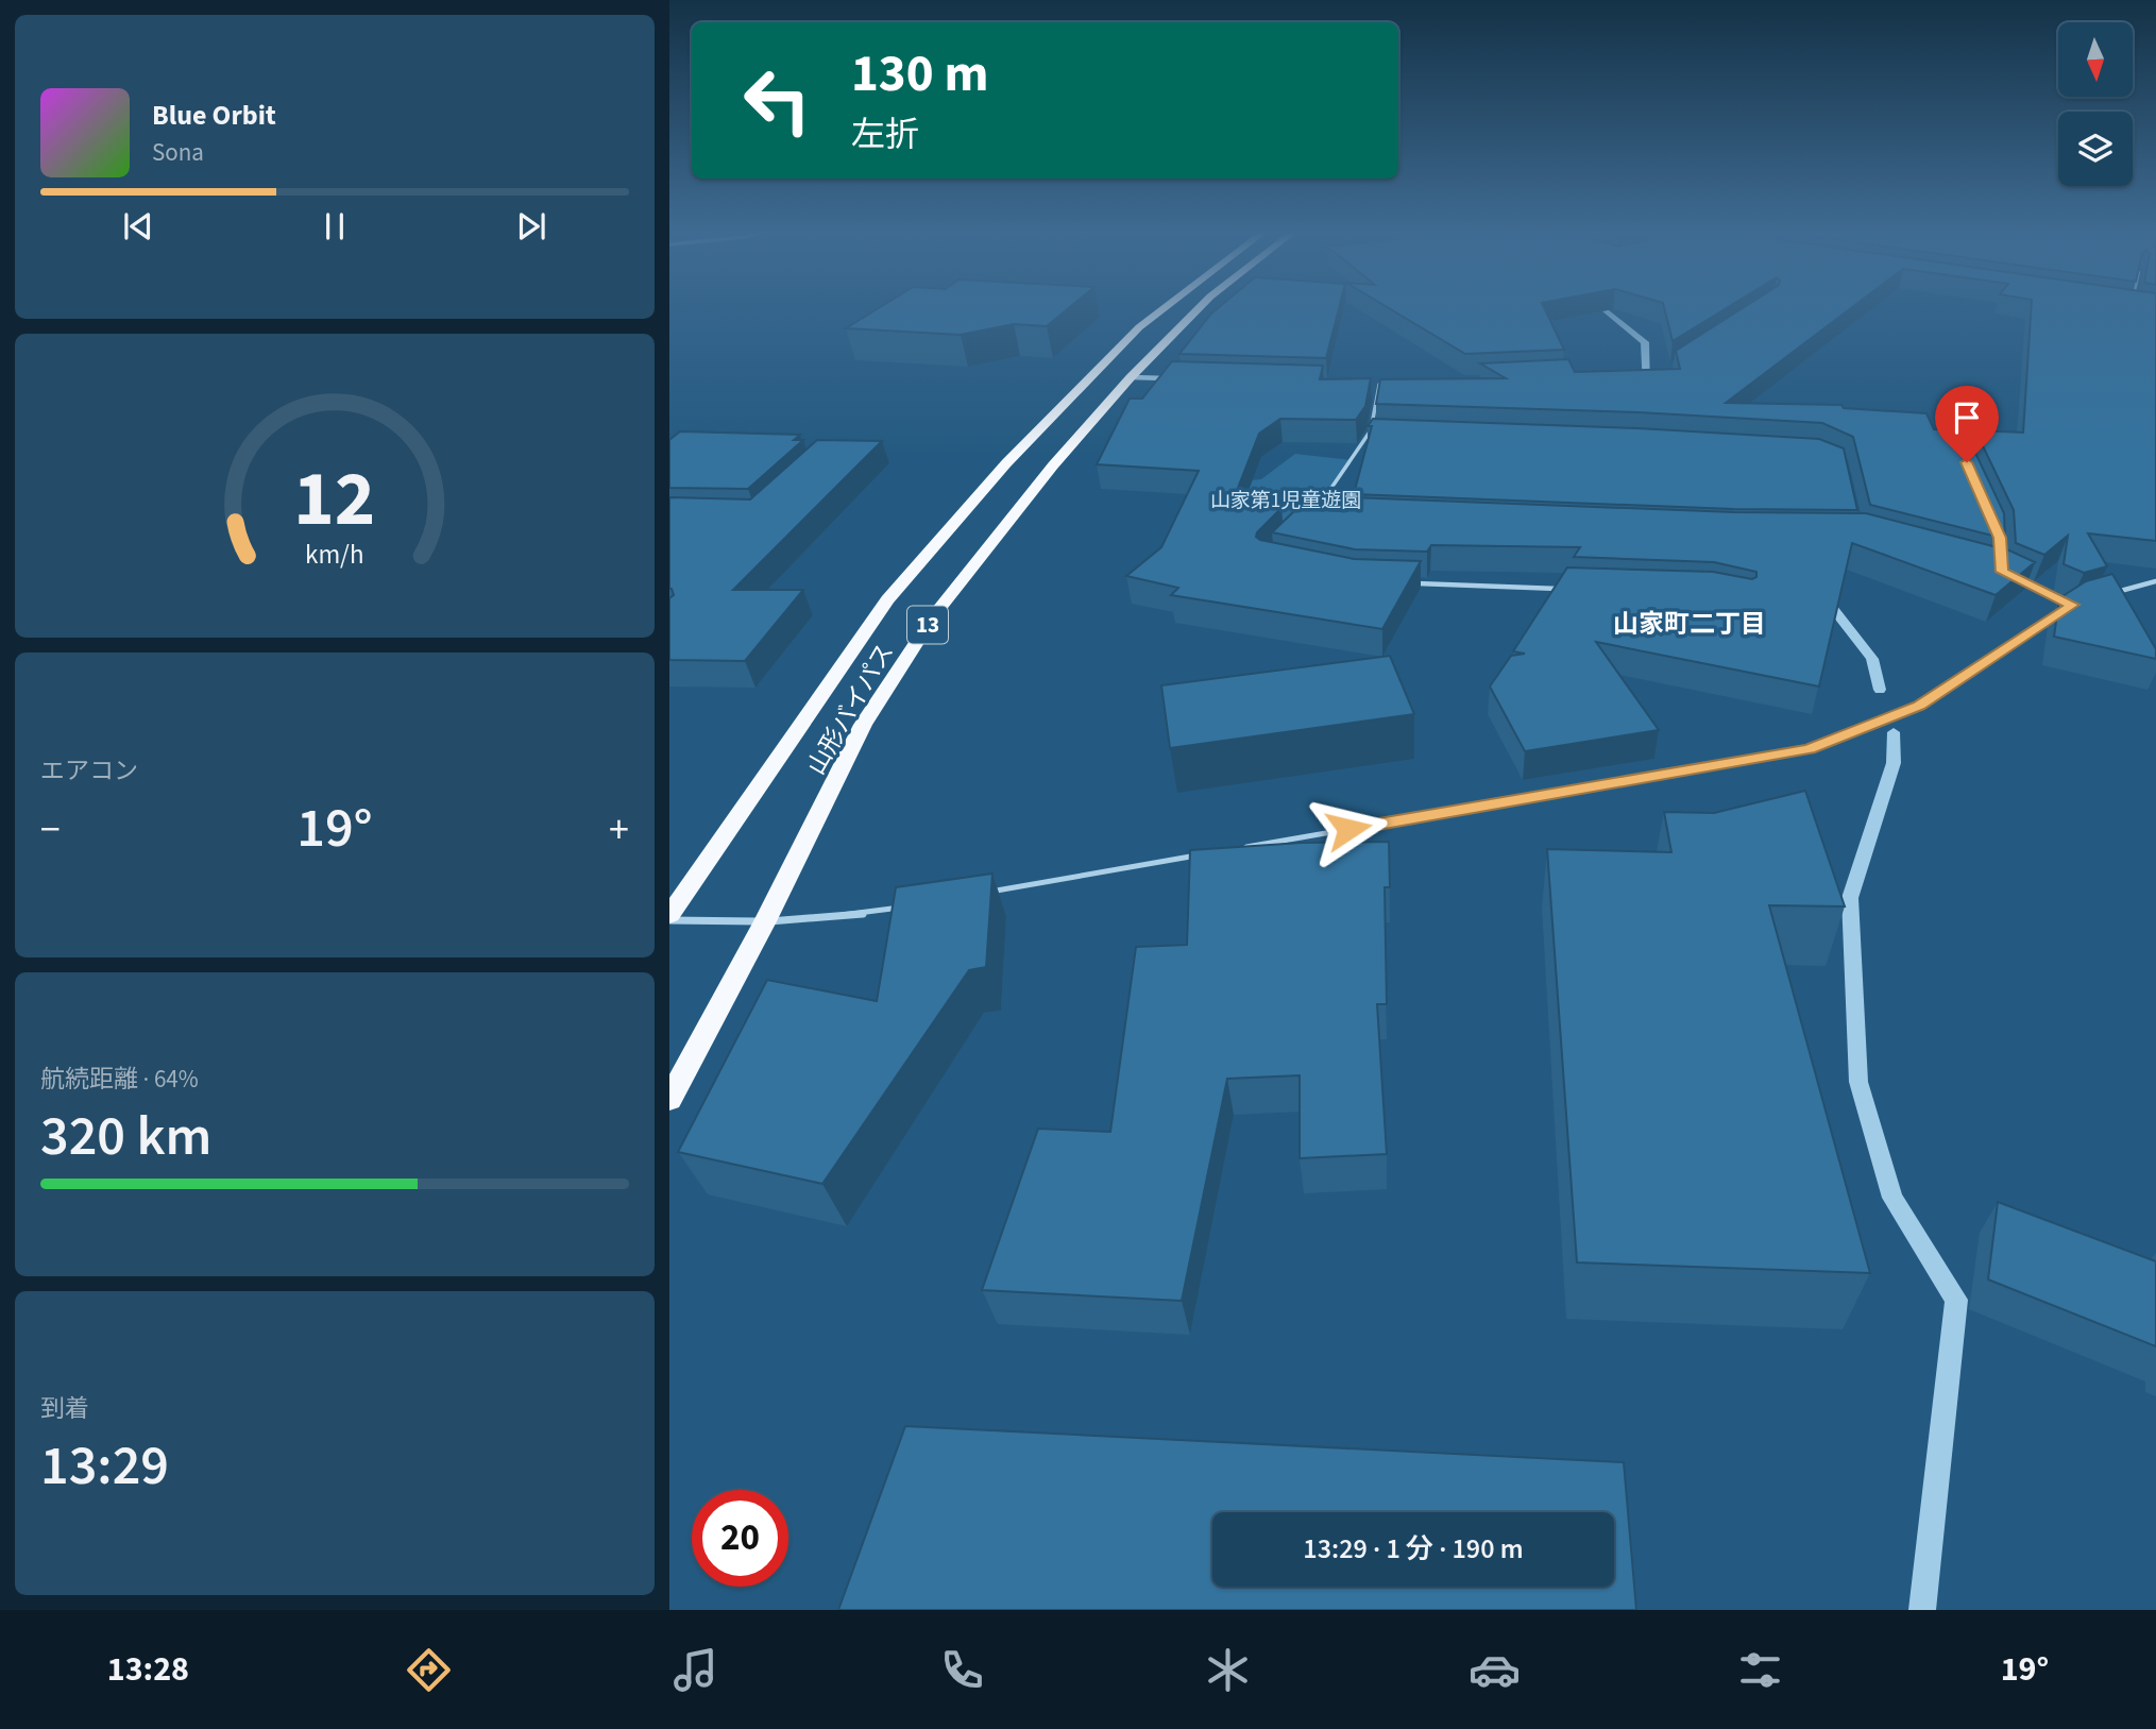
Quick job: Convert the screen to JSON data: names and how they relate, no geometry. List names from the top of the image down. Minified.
{"streets":{"highway":["13","山形バイパス"]},"districts":["山家町二丁目"],"parks":["山家第1児童遊園"],"north":"bottom","page":{"turn":["130 m","左折"],"song":["Blue Orbit","Sona"],"tile":["エアコン",["航続距離 · 64%","320 km"],["到着","13:29"]],"heat":["−","19°","+"],"limit":"20","trip":"13:29 · 1 分 · 190 m","tabs":["13:28","19°"],"gauge":["12","km/h"]}}
